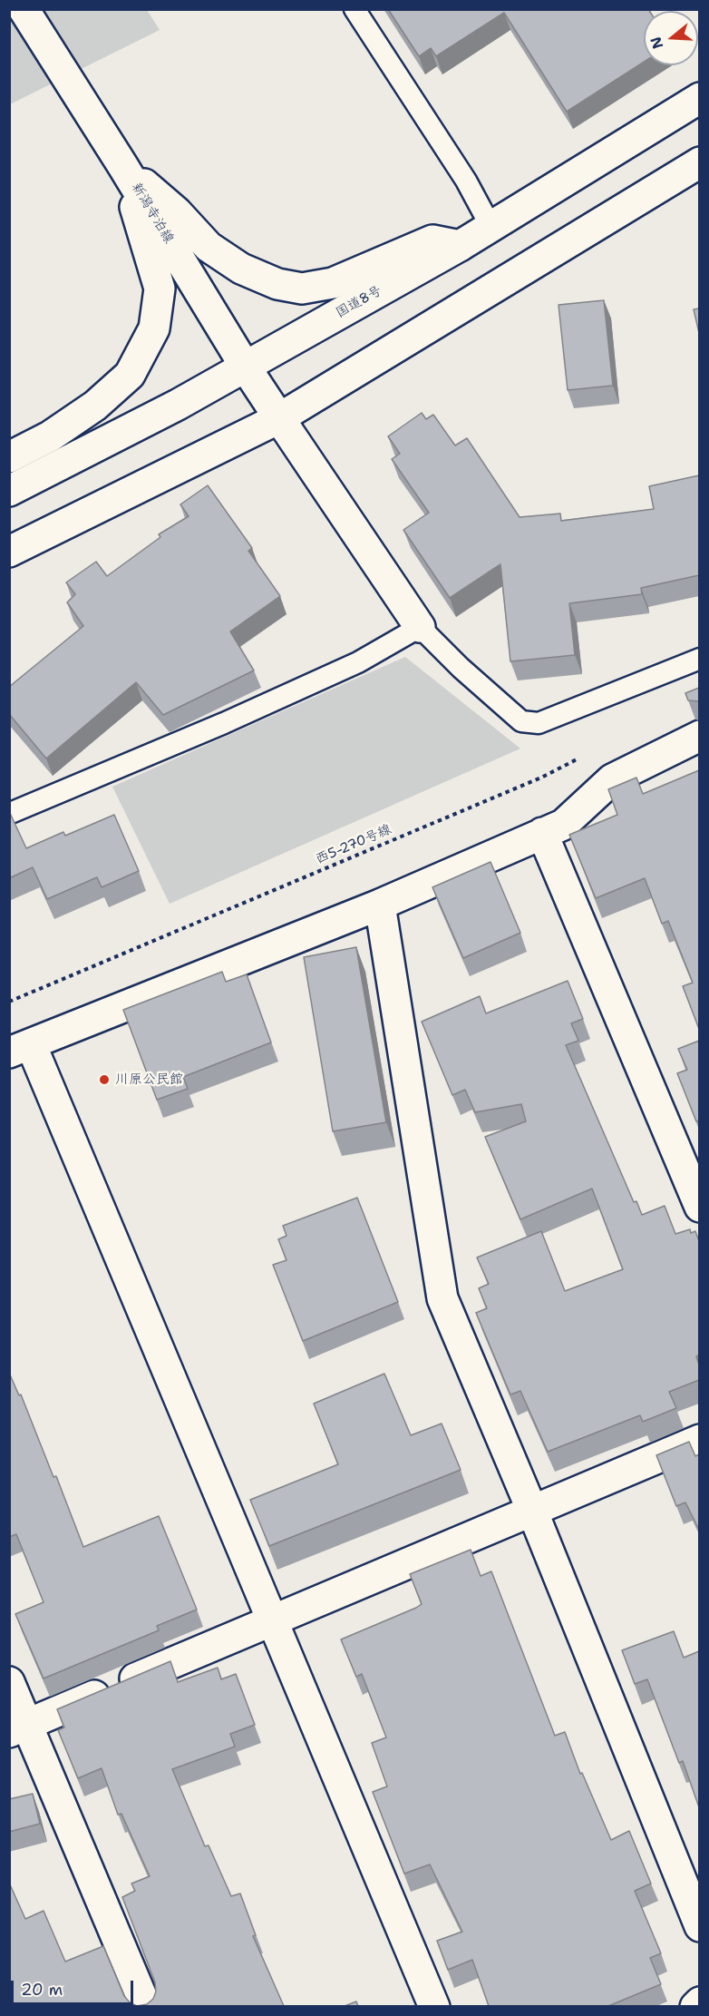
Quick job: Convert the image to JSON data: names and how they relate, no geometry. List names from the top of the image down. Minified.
{"streets":{"main road":["新潟寺泊線","国道8号"],"path":["西5-270号線"]},"crossings":[["新潟寺泊線","国道8号"]],"places":["川原公民館"],"scale_bar":"20 m","north":"left"}
